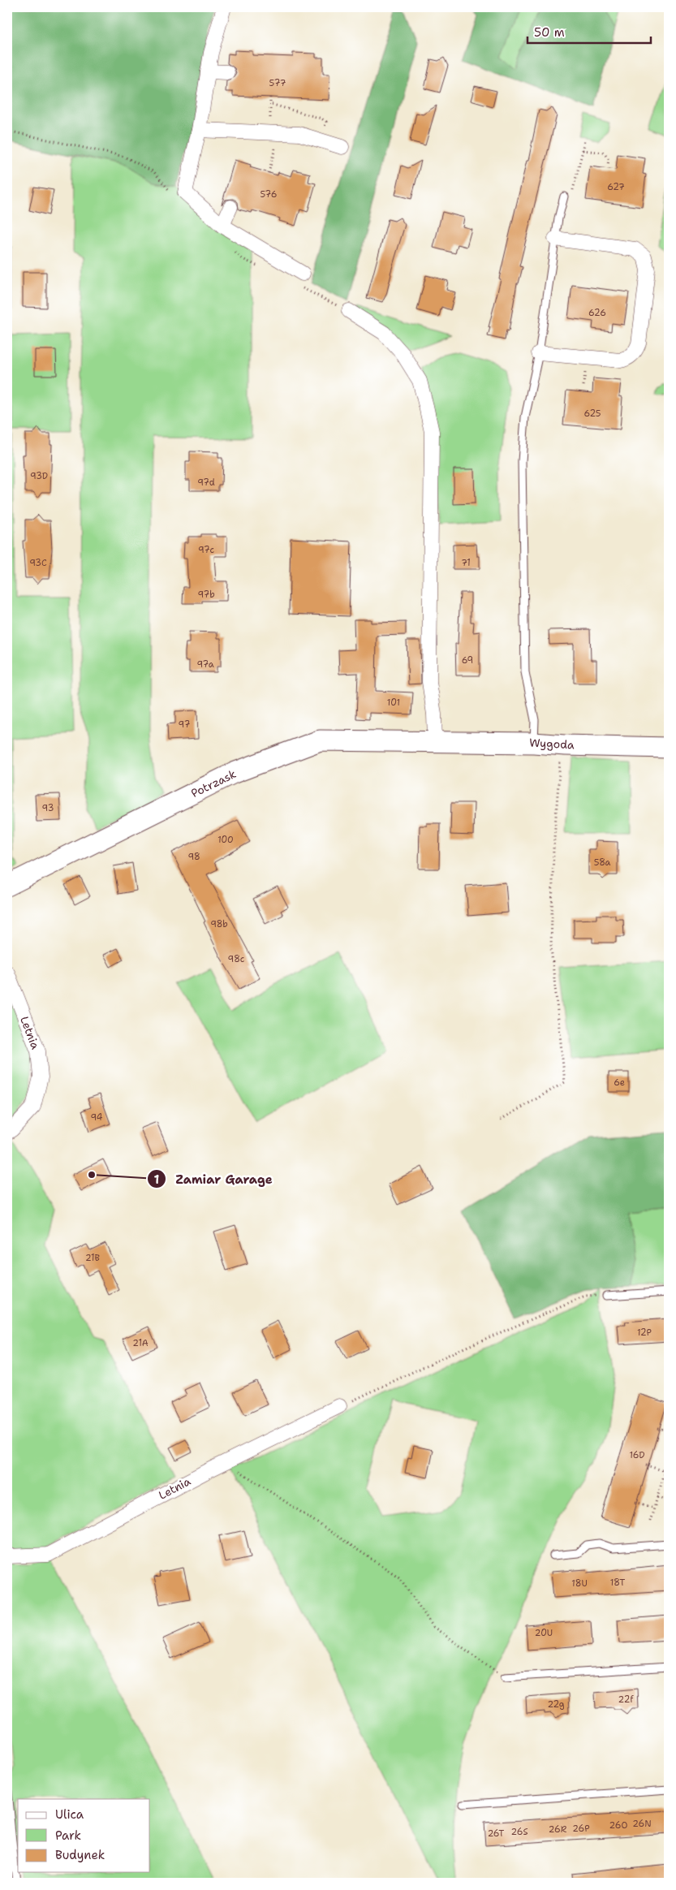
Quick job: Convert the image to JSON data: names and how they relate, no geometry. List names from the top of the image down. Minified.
{"streets":{"street":["Wygoda","Potrzask","Letnia"]},"crossings":[["Wygoda","Potrzask"]],"places":["Zamiar Garage"],"house_numbers":["577","627","576","626","625","93D","97d","97c","93C","71","97b","69","97a","101","97","93","100","98","58a","98b","98c","6e","94","21B","12P","21A","16D","18T","18U","20U","22f","22g","26N","26O","26P","26R","26S","26T"],"legend":["Ulica","Park","Budynek"],"scale_bar":"50 m"}
